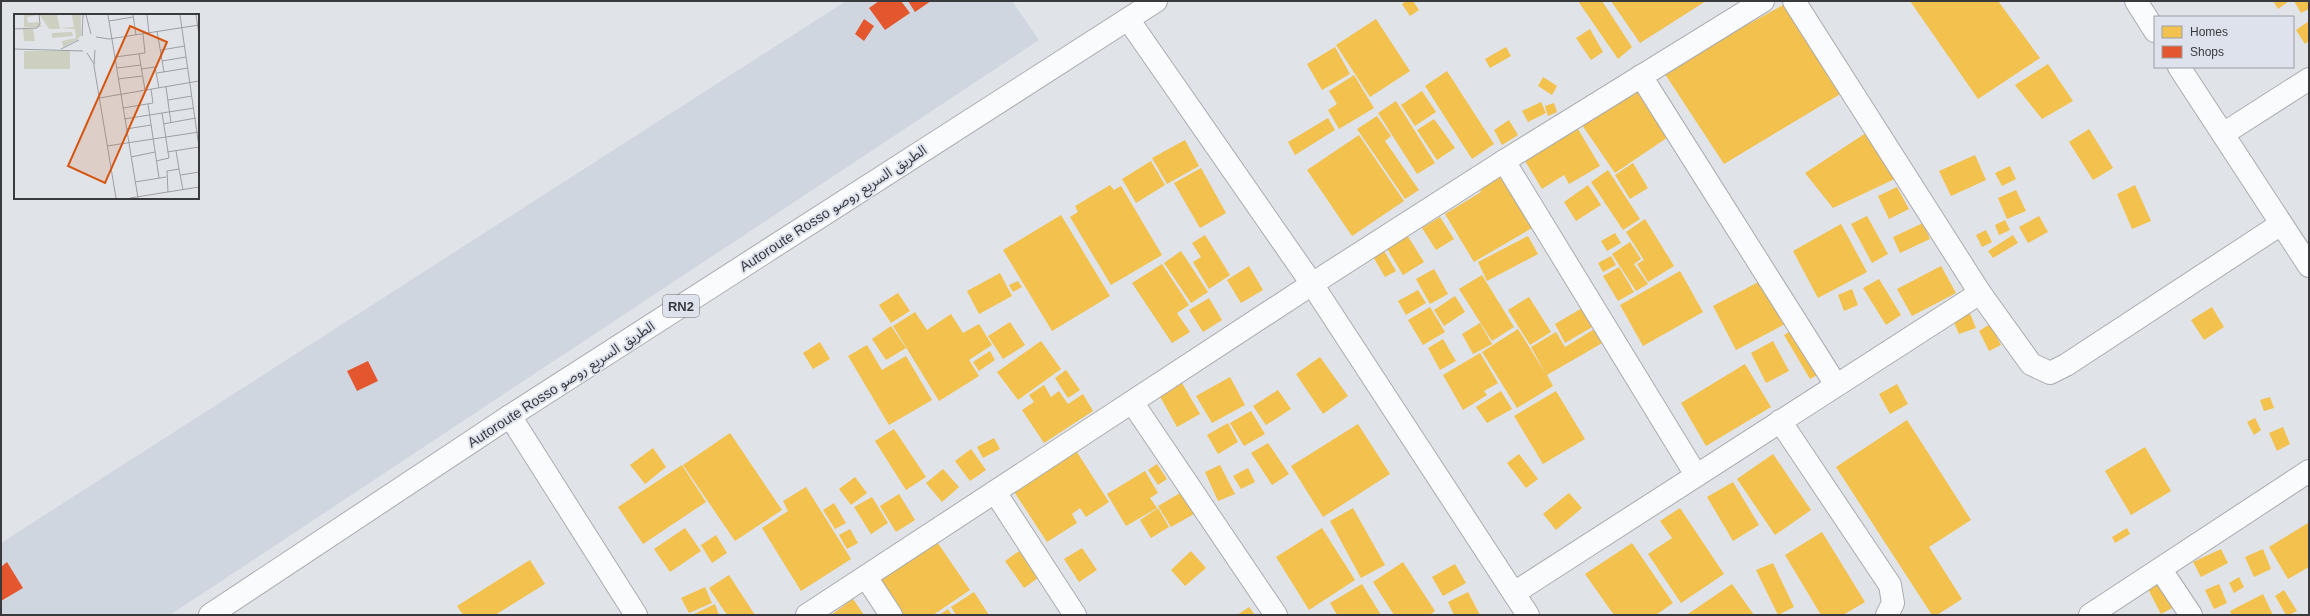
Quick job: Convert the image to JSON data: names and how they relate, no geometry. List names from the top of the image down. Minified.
{"streets":{"main road":["Autoroute Rosso الطريق السريع روصو","RN2"]},"legend":["Homes","Shops"]}
